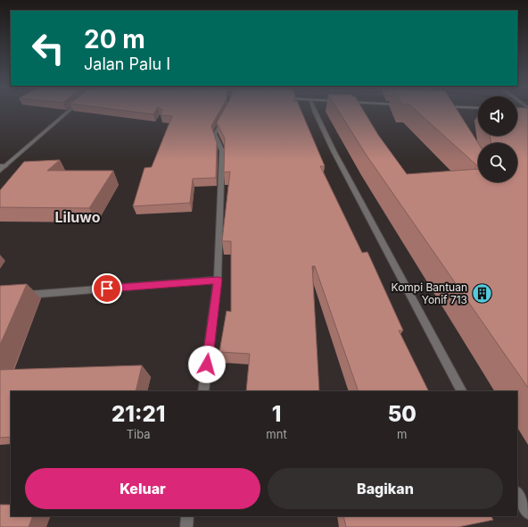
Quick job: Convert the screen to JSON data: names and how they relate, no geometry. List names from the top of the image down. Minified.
{"districts":["Liluwo"],"places":{"building":["Kompi Bantuan Yonif 713"]},"page":{"turn":["20 m","Jalan Palu I"],"eta":["21:21","Tiba","1","mnt","50","m"],"buttons":["Keluar","Bagikan"]}}
